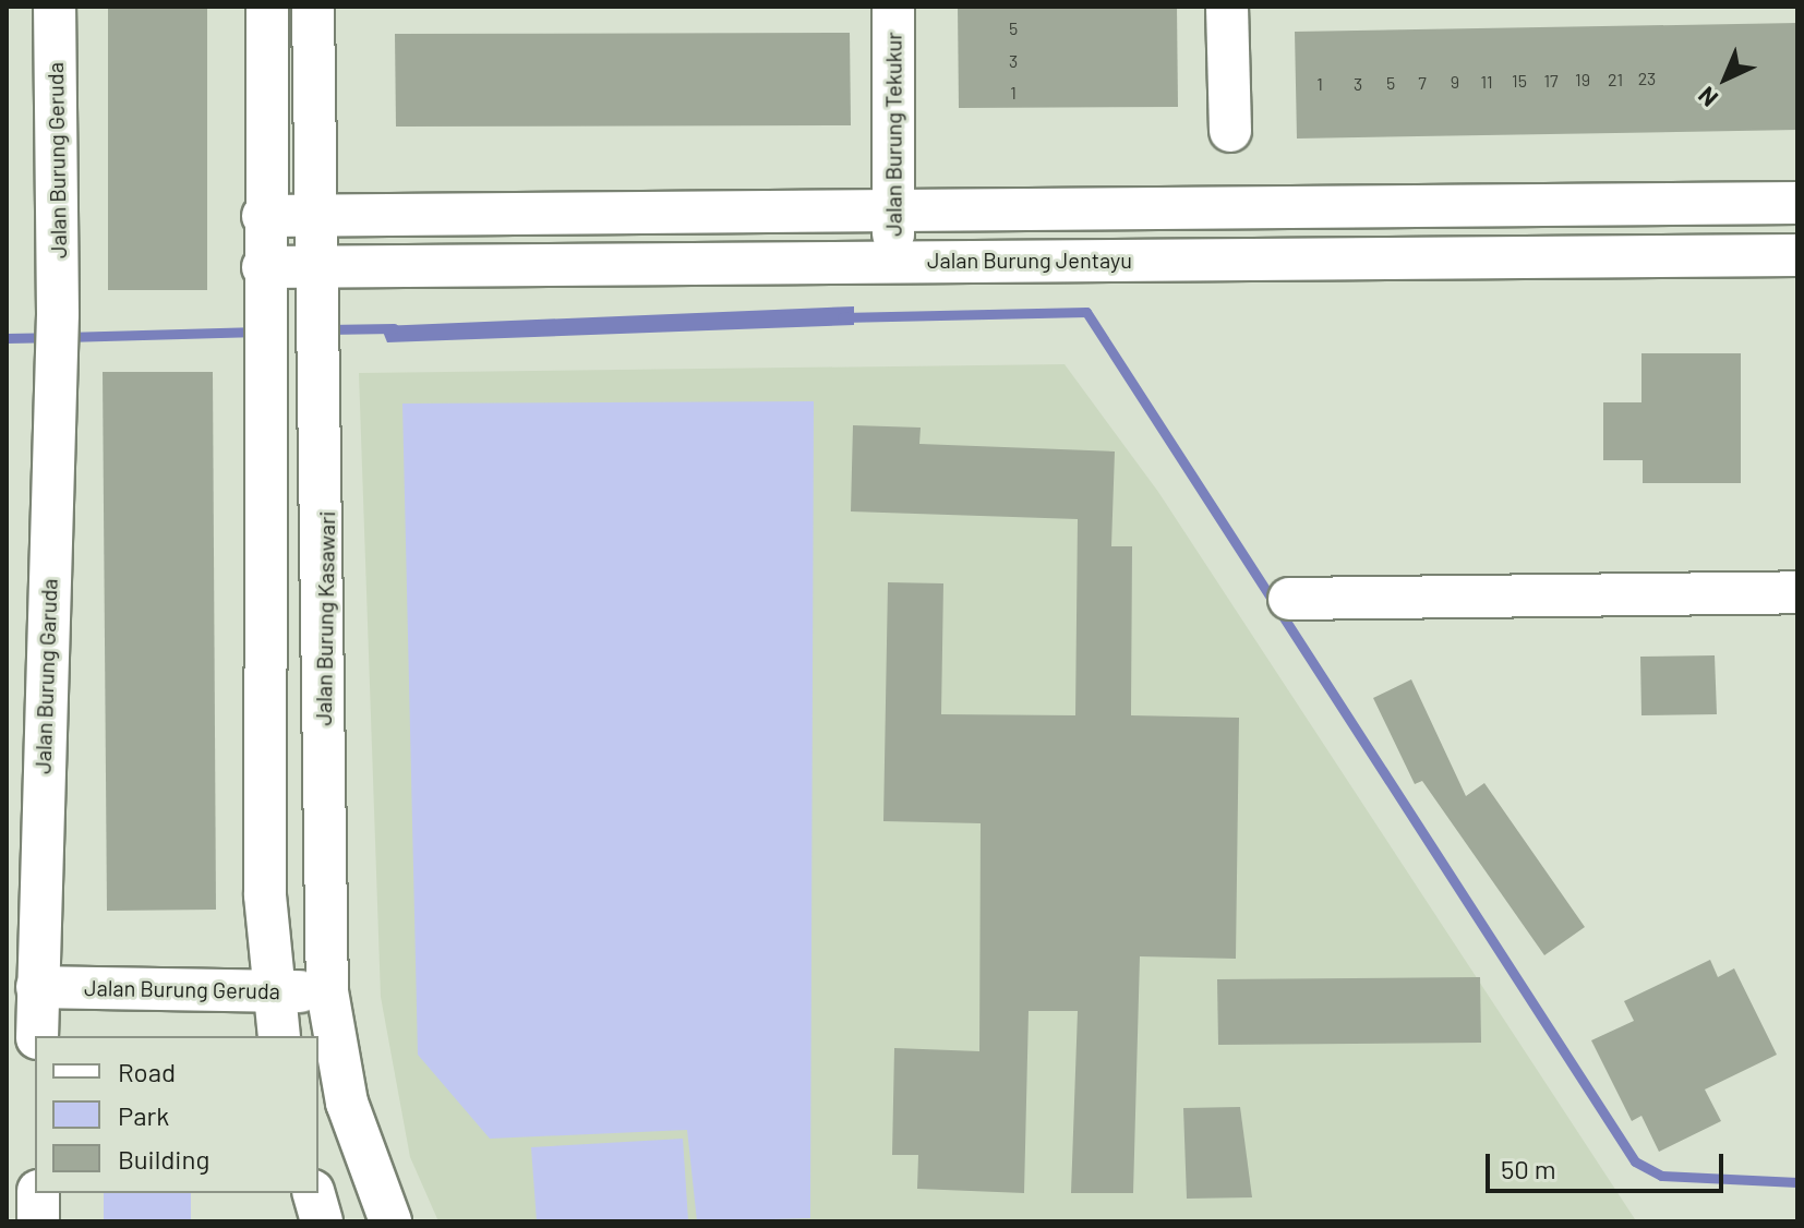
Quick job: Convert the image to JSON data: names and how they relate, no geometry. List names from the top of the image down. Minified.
{"streets":{"street":["Jalan Burung Tekukur","Jalan Burung Geruda","Jalan Burung Jentayu","Jalan Burung Kasawari","Jalan Burung Garuda"]},"crossings":[["Jalan Burung Tekukur","Jalan Burung Jentayu"],["Jalan Burung Geruda","Jalan Burung Kasawari"],["Jalan Burung Geruda","Jalan Burung Garuda"],["Jalan Burung Jentayu","Jalan Burung Kasawari"]],"house_numbers":["5","3","23","19","21","15","17","9","11","5","7","1","3","1"],"legend":["Road","Park","Building"],"scale_bar":"50 m","north":"bottom left"}
